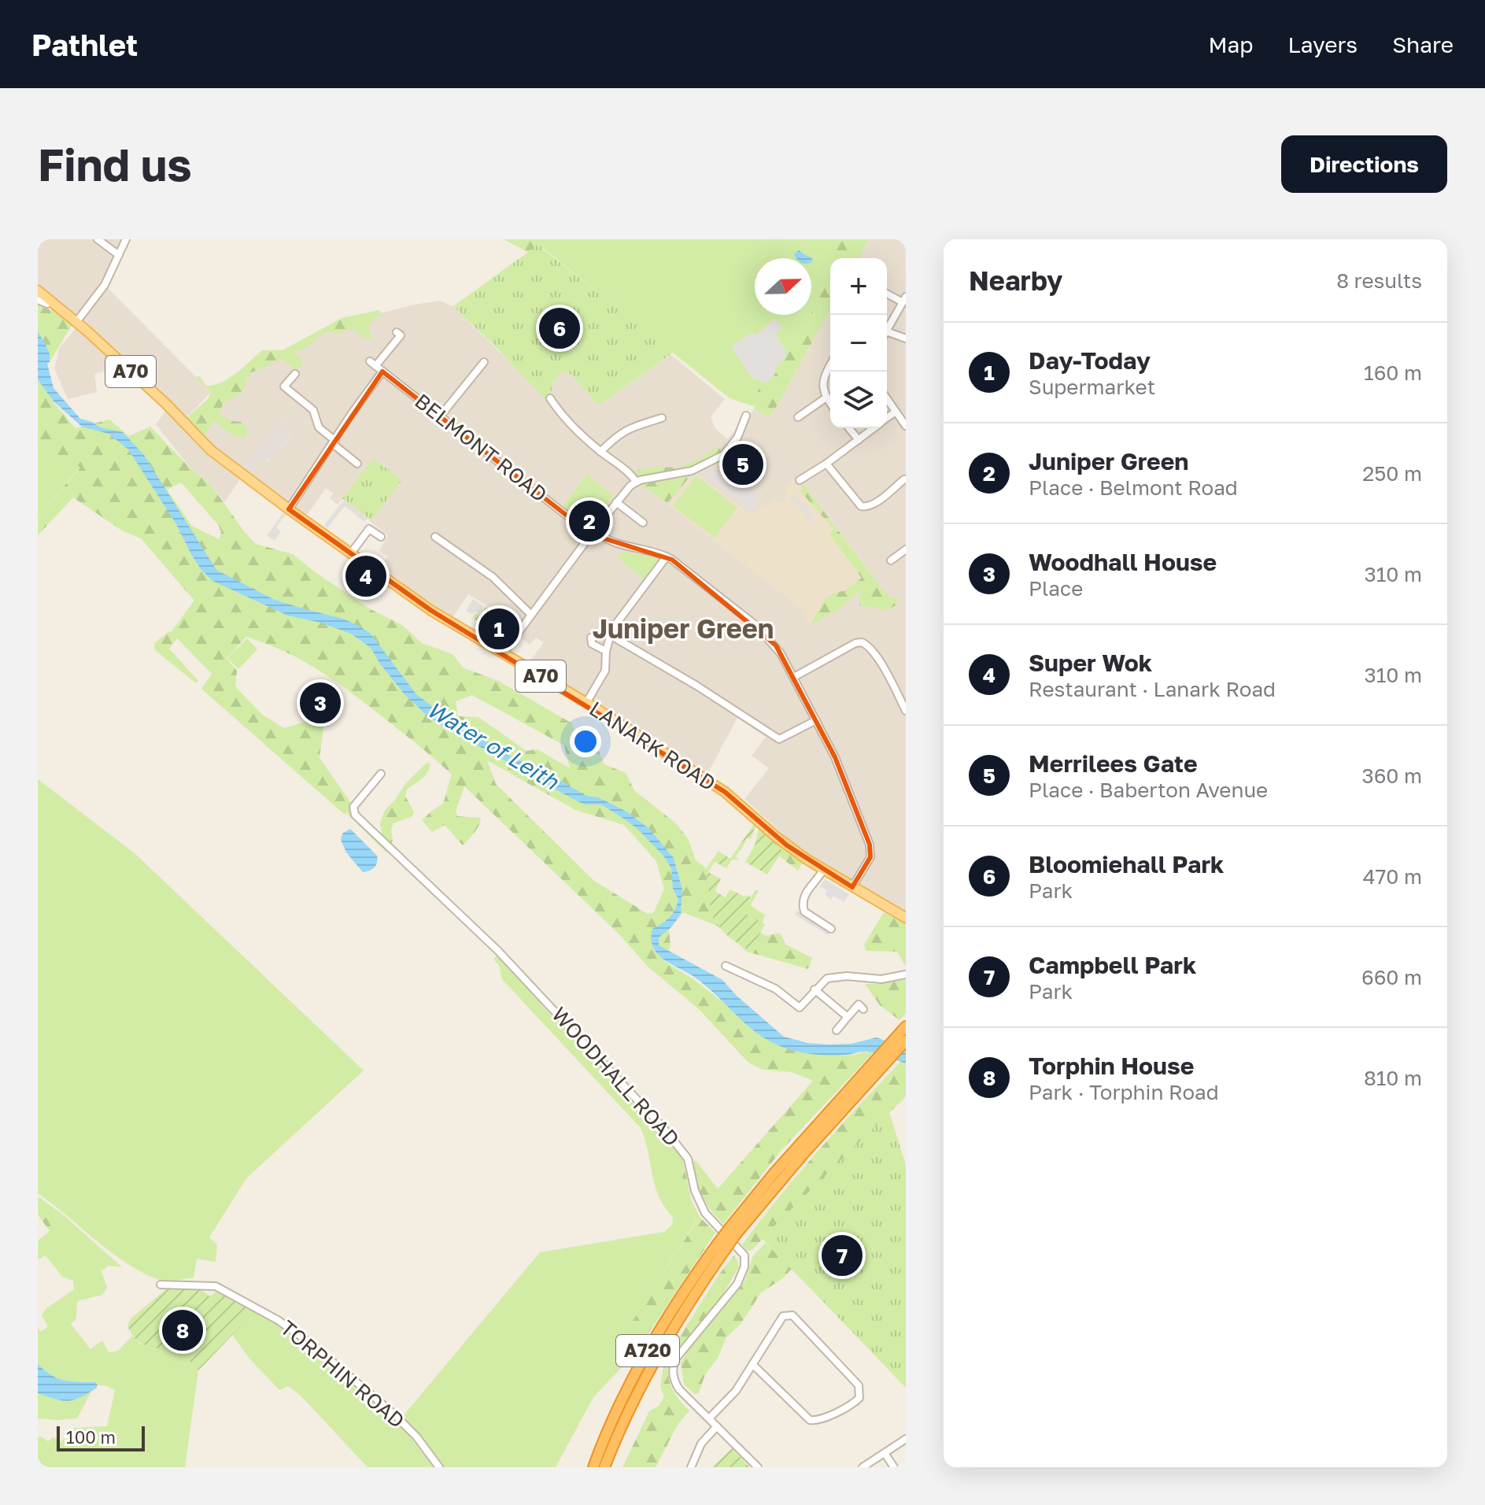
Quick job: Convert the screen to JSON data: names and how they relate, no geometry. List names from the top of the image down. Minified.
{"streets":{"highway":["A720"],"main road":["A70","LANARK ROAD"],"street":["BELMONT ROAD","WOODHALL ROAD","TORPHIN ROAD"]},"crossings":[["A70","LANARK ROAD"]],"districts":["Juniper Green"],"water":["Water of Leith"],"scale_bar":"100 m","north":"right","page":{"header":"Pathlet","nav":["Map","Layers","Share"],"buttons":"Directions","title":"Find us","heading":["Nearby","8 results"],"map_buttons":["+","−"],"pins":["6","5","2","4","1","3","7","8"],"list":[{"mark":"1","name":"Day-Today","note":"Supermarket","value":"160 m"},{"mark":"2","name":"Juniper Green","note":"Place · Belmont Road","value":"250 m"},{"mark":"3","name":"Woodhall House","note":"Place","value":"310 m"},{"mark":"4","name":"Super Wok","note":"Restaurant · Lanark Road","value":"310 m"},{"mark":"5","name":"Merrilees Gate","note":"Place · Baberton Avenue","value":"360 m"},{"mark":"6","name":"Bloomiehall Park","note":"Park","value":"470 m"},{"mark":"7","name":"Campbell Park","note":"Park","value":"660 m"},{"mark":"8","name":"Torphin House","note":"Park · Torphin Road","value":"810 m"}],"scale":"100 m"}}
